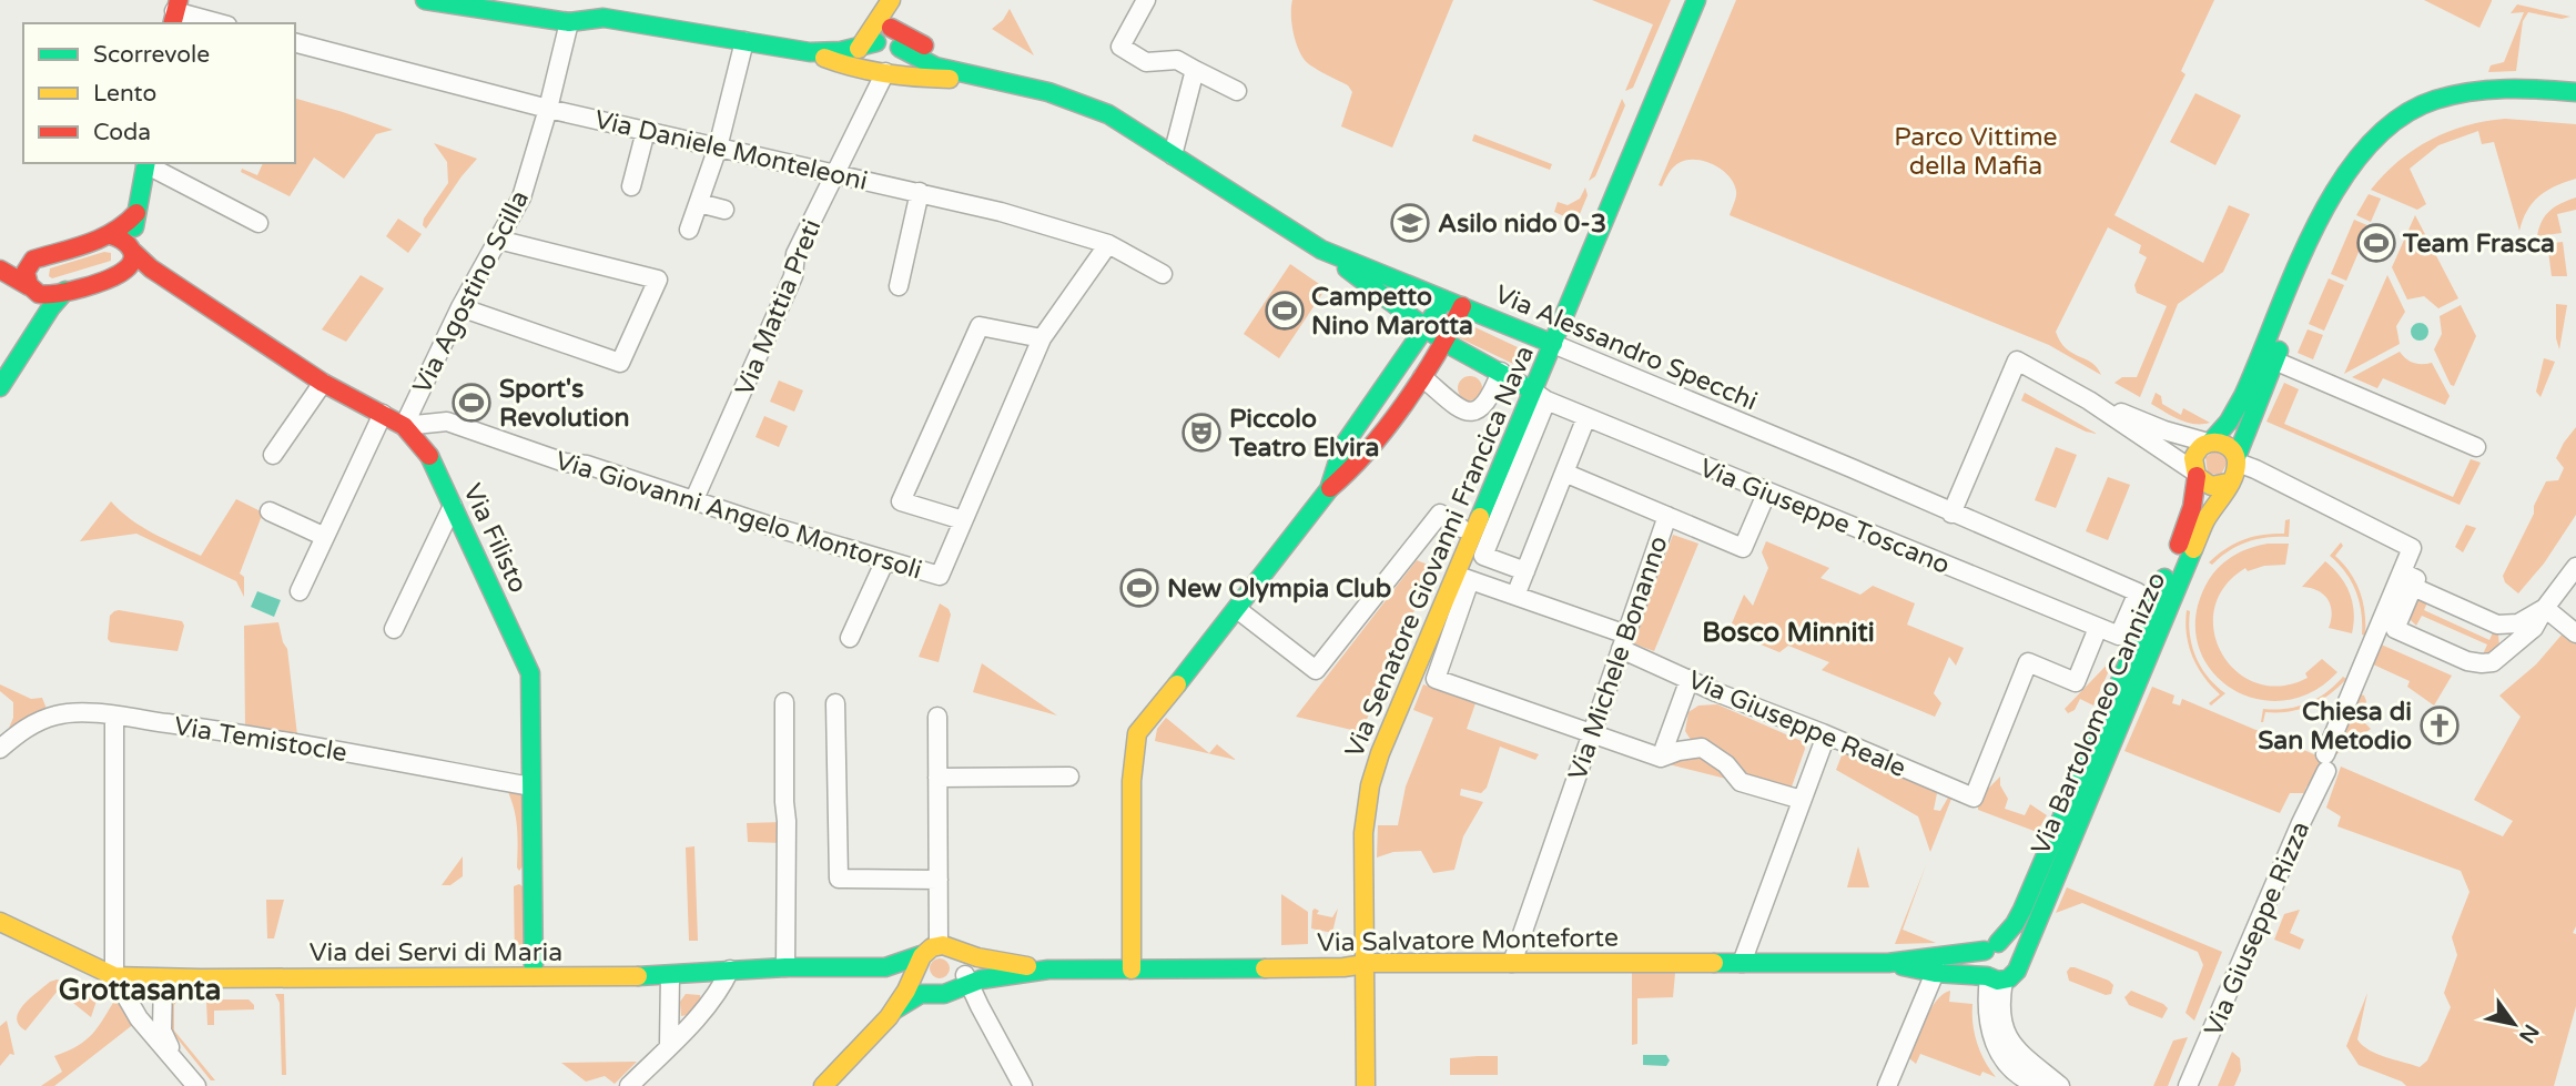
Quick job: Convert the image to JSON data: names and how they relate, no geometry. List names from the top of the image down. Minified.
{"streets":{"street":["Via Daniele Monteleoni","Via Agostino Scilla","Via Mattia Preti","Via Alessandro Specchi","Via Giovanni Angelo Montorsoli","Via Giuseppe Toscano","Via Filisto","Via Senatore Giovanni Francica Nava","Via Michele Bonanno","Via Bartolomeo Cannizzo","Via Giuseppe Reale","Via Temistocle","Via Giuseppe Rizza","Via Salvatore Monteforte","Via dei Servi di Maria"]},"crossings":[["Via Daniele Monteleoni","Via Agostino Scilla"],["Via Daniele Monteleoni","Via Mattia Preti"],["Via Daniele Monteleoni","Via Giovanni Angelo Montorsoli"],["Via Agostino Scilla","Via Giovanni Angelo Montorsoli"],["Via Agostino Scilla","Via Filisto"],["Via Mattia Preti","Via Giovanni Angelo Montorsoli"],["Via Alessandro Specchi","Via Giuseppe Toscano"],["Via Alessandro Specchi","Via Senatore Giovanni Francica Nava"],["Via Giovanni Angelo Montorsoli","Via Filisto"],["Via Giuseppe Toscano","Via Senatore Giovanni Francica Nava"],["Via Giuseppe Toscano","Via Giuseppe Reale"],["Via Filisto","Via Temistocle"],["Via Filisto","Via dei Servi di Maria"],["Via Senatore Giovanni Francica Nava","Via Giuseppe Reale"],["Via Senatore Giovanni Francica Nava","Via Salvatore Monteforte"],["Via Michele Bonanno","Via Giuseppe Reale"],["Via Michele Bonanno","Via Salvatore Monteforte"]],"districts":["Bosco Minniti","Grottasanta"],"parks":["Parco Vittime della Mafia"],"places":{"school or university":["Asilo nido 0-3"],"sports":["Team Frasca","Campetto Nino Marotta","Sport's Revolution","New Olympia Club"],"theatre":["Piccolo Teatro Elvira"],"church":["Chiesa di San Metodio"]},"legend":["Scorrevole","Lento","Coda"],"north":"bottom right"}
